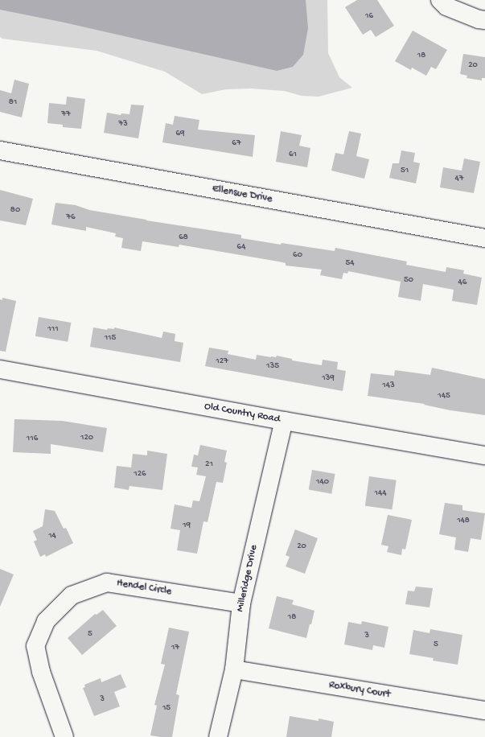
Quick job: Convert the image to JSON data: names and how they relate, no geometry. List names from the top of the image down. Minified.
{"streets":{"street":["Ellensue Drive","Old Country Road","Milleridge Drive","Hendel Circle","Roxbury Court"]},"crossings":[["Old Country Road","Milleridge Drive"],["Milleridge Drive","Hendel Circle"],["Milleridge Drive","Roxbury Court"]],"house_numbers":["16","18","20","81","77","73","69","67","61","51","47","80","76","68","64","60","54","50","46","111","115","127","135","139","143","145","120","116","21","126","140","144","148","19","14","20","18","5","3","5","17","3","15"]}
